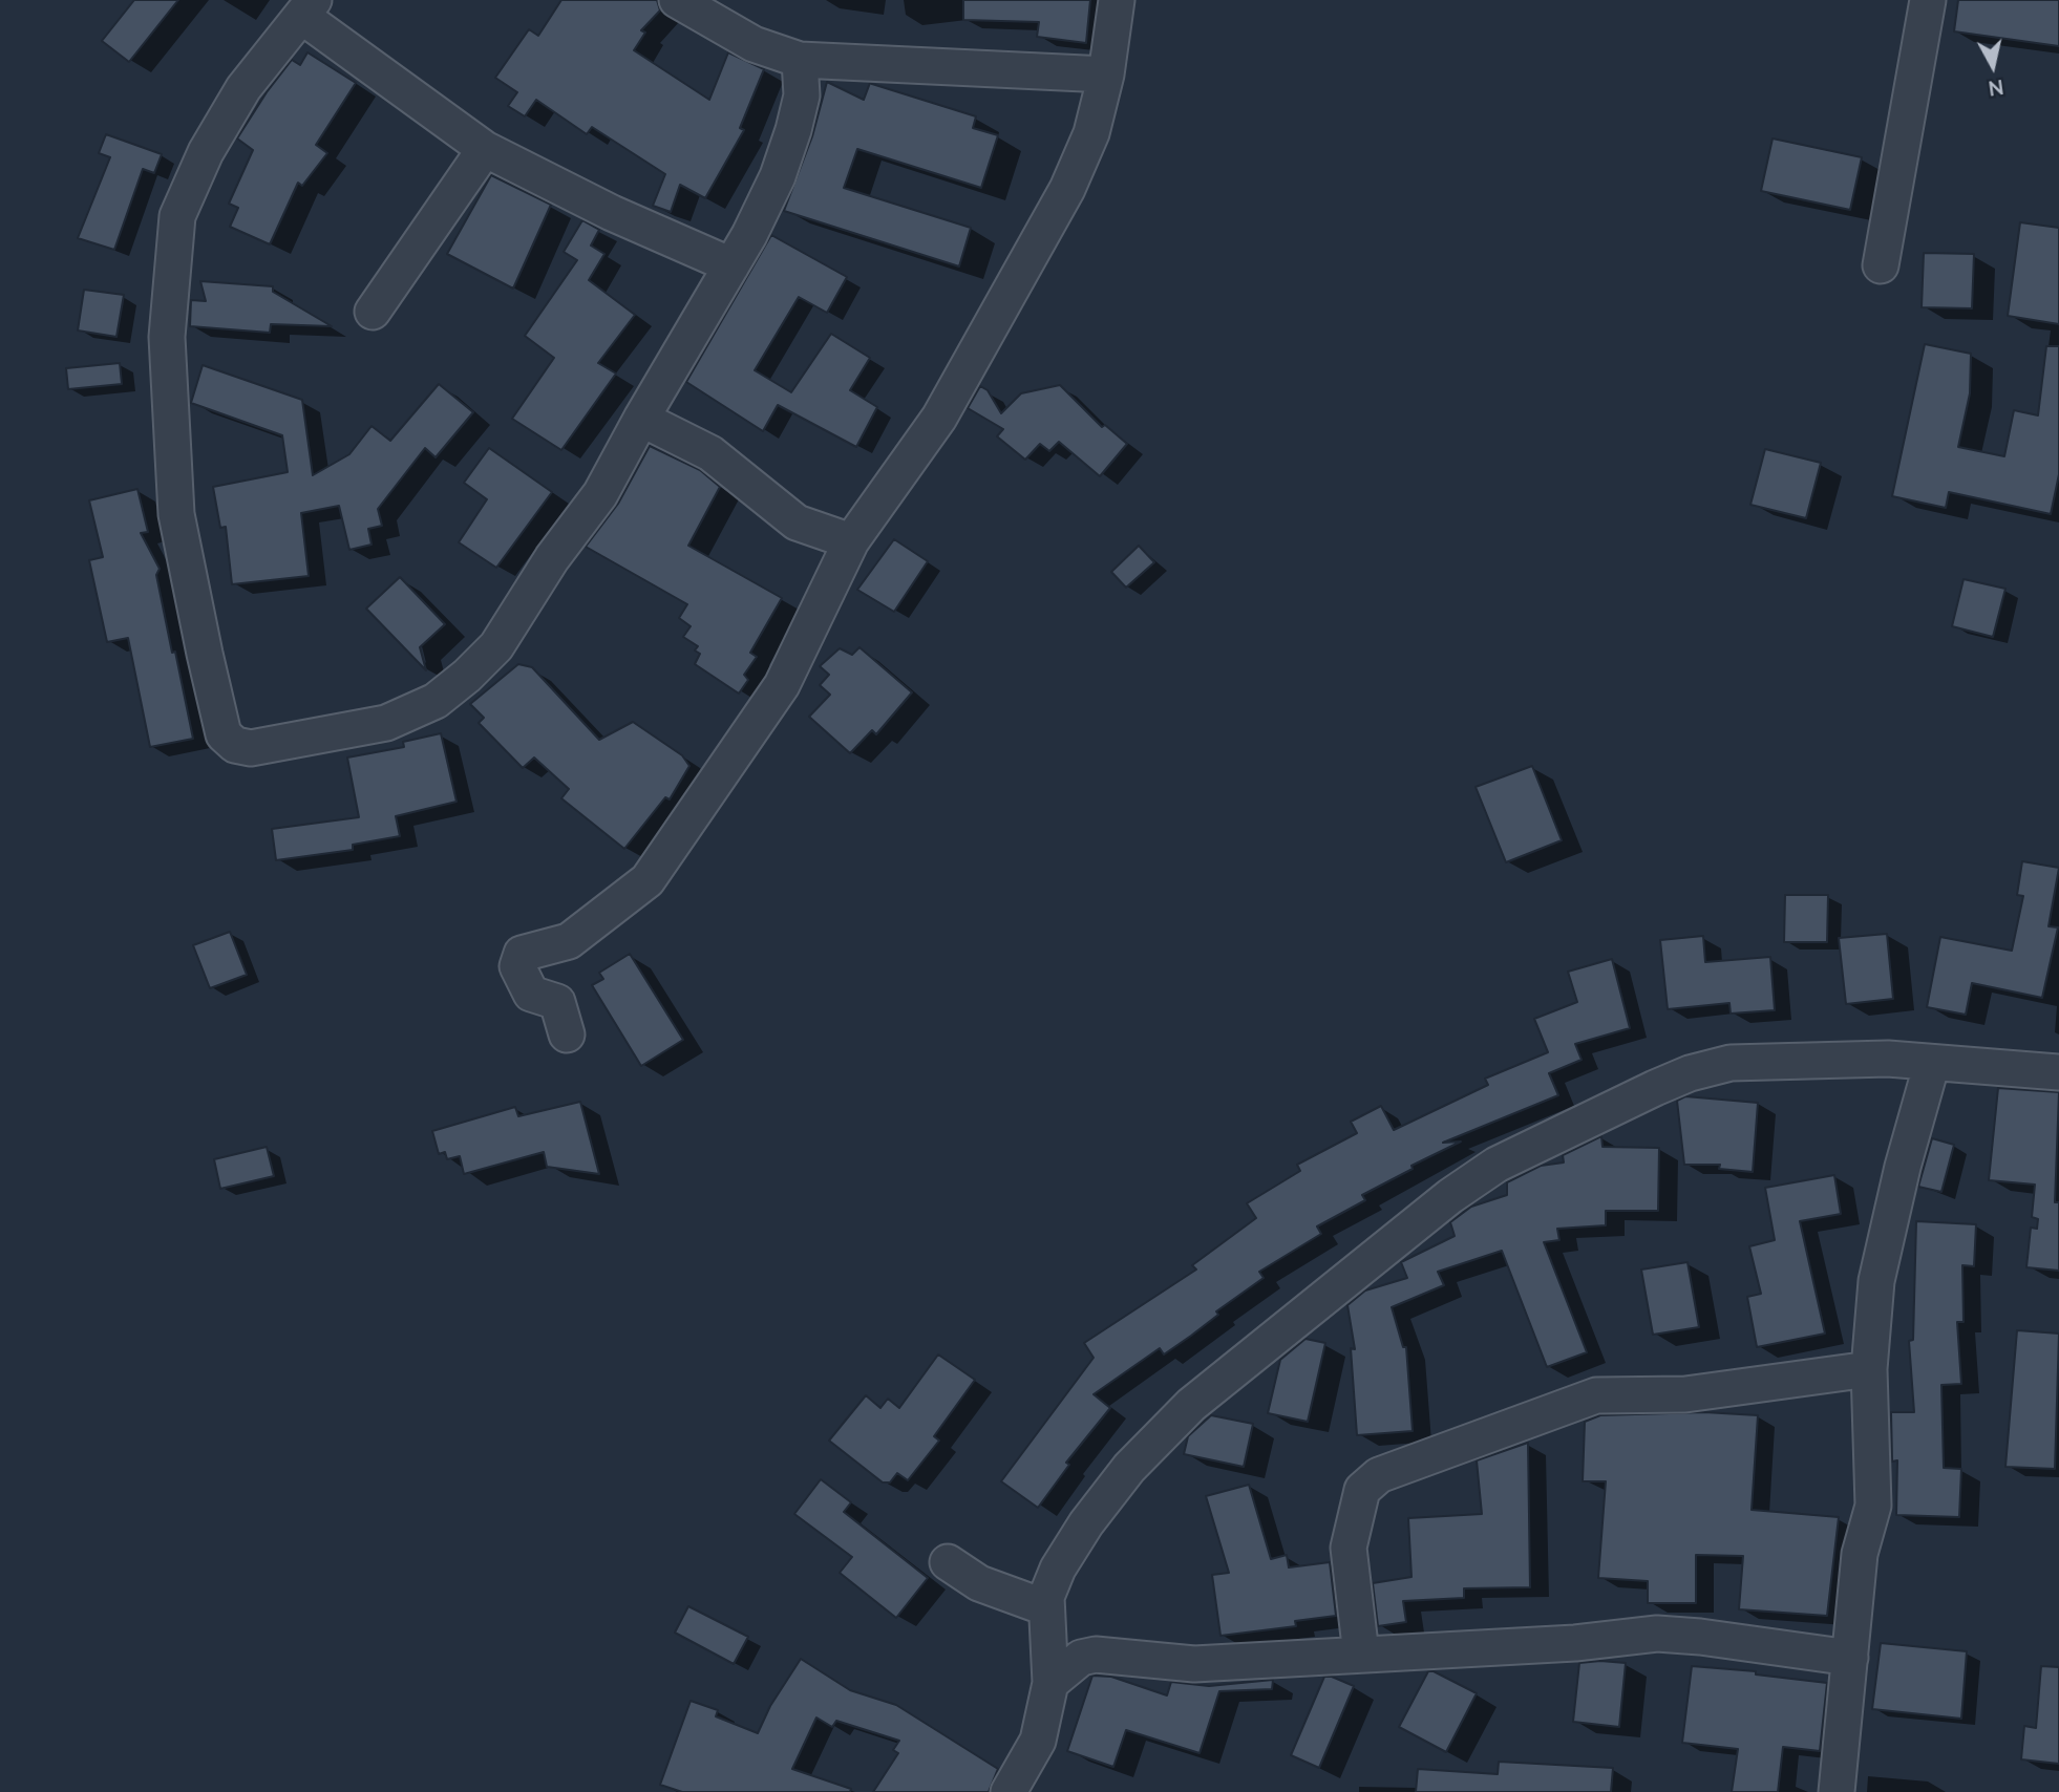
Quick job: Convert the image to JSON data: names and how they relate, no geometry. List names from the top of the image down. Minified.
{"north":"bottom"}
